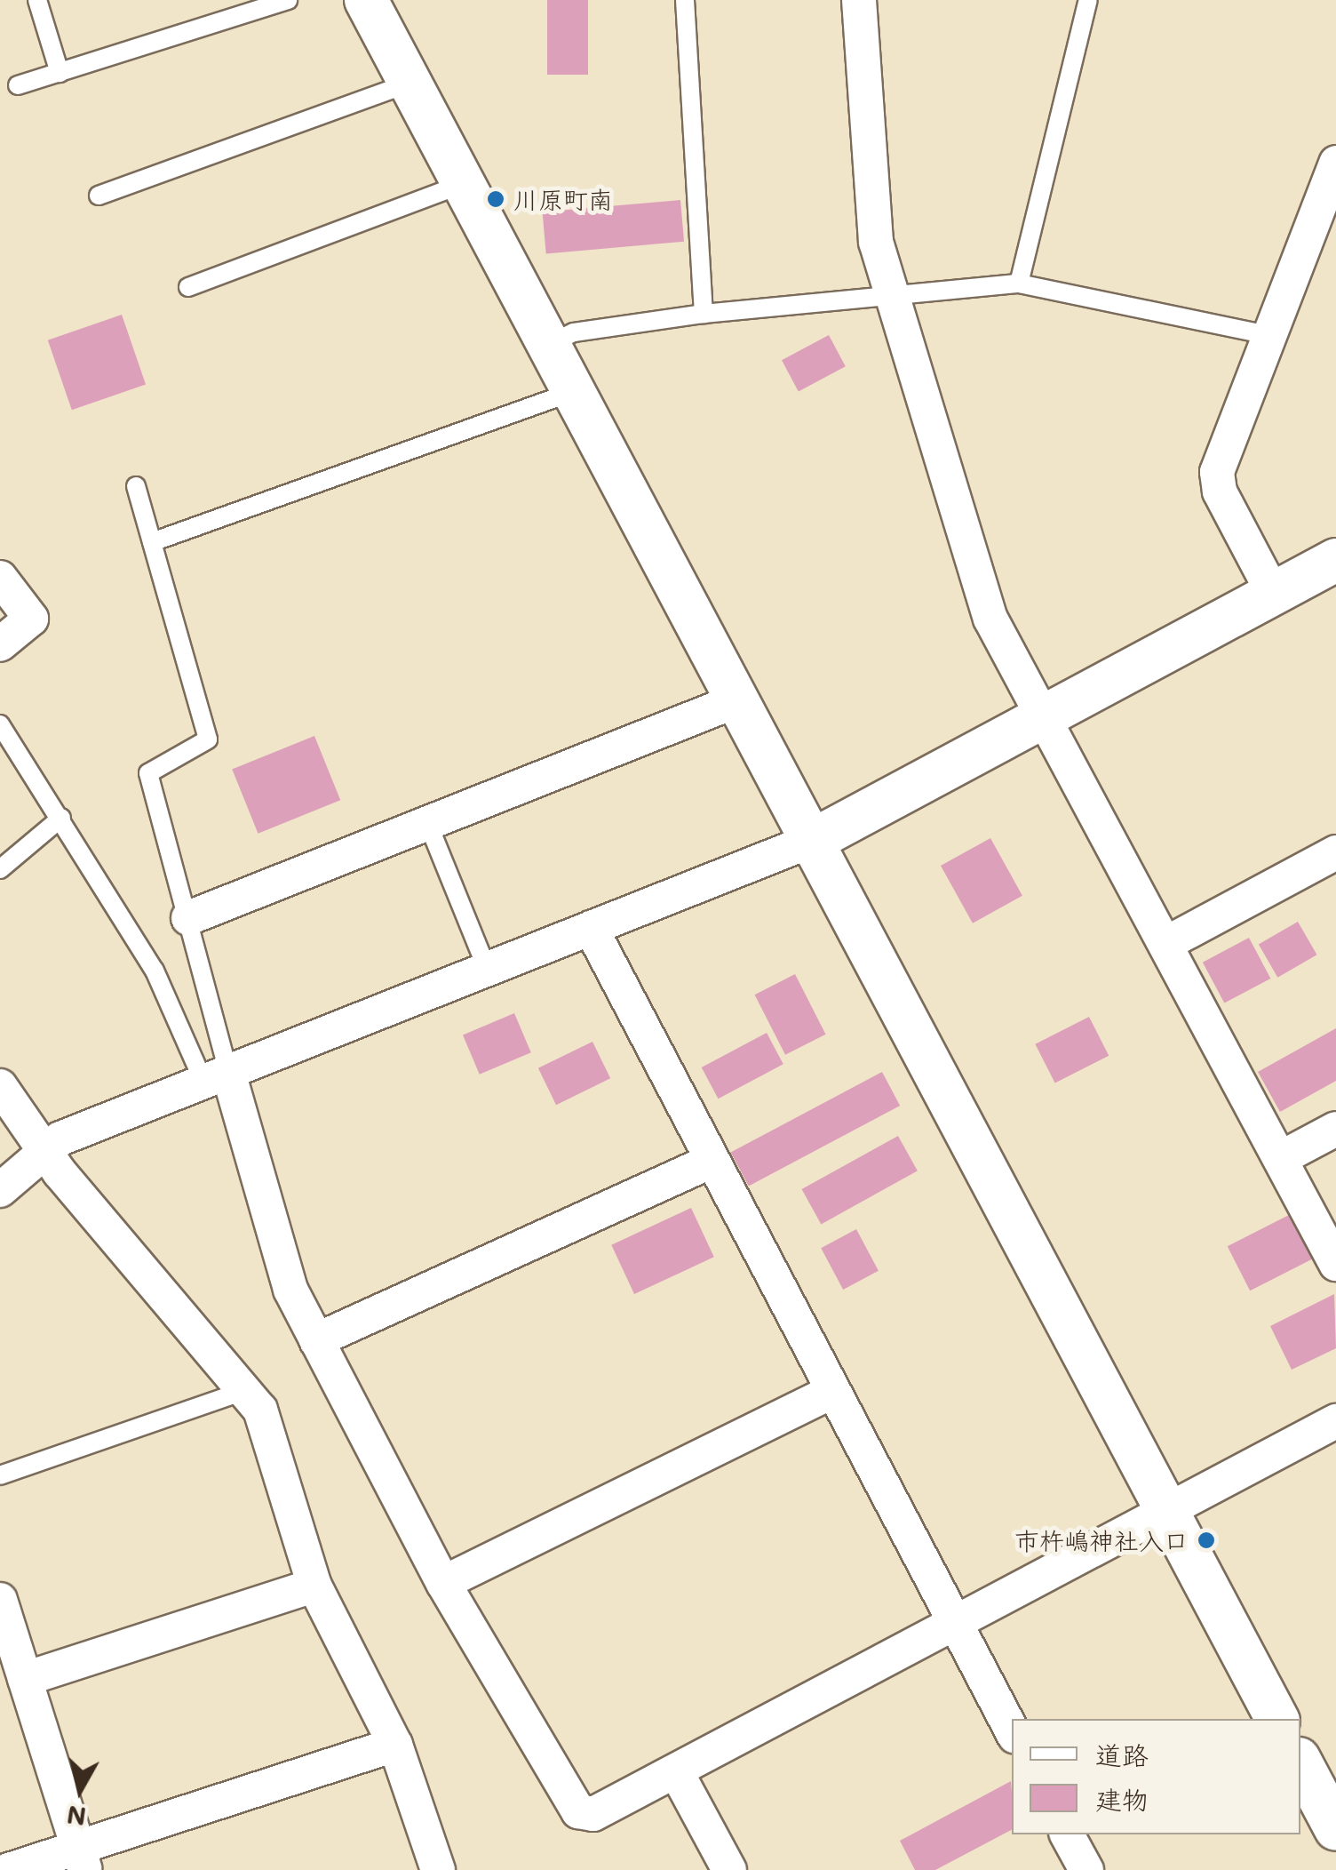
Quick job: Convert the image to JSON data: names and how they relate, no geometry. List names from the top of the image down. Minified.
{"places":["川原町南","市杵嶋神社入口"],"legend":["道路","建物"],"north":"bottom"}
